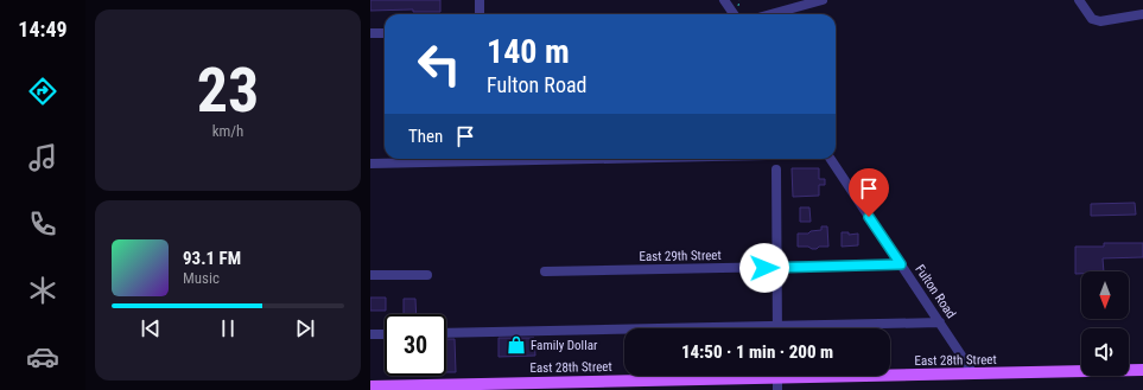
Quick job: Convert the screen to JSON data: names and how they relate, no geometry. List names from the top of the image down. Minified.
{"streets":{"main road":["East 28th Street"],"street":["East 29th Street","Fulton Road"]},"crossings":[["East 29th Street","Fulton Road"],["Fulton Road","East 28th Street"]],"places":{"shop":["Family Dollar"]},"north":"bottom","page":{"tabs":"14:49","tile":["23","km/h"],"turn":["140 m","Fulton Road"],"then":"Then","song":["93.1 FM","Music"],"limit":"30","trip":"14:50 · 1 min · 200 m"}}
